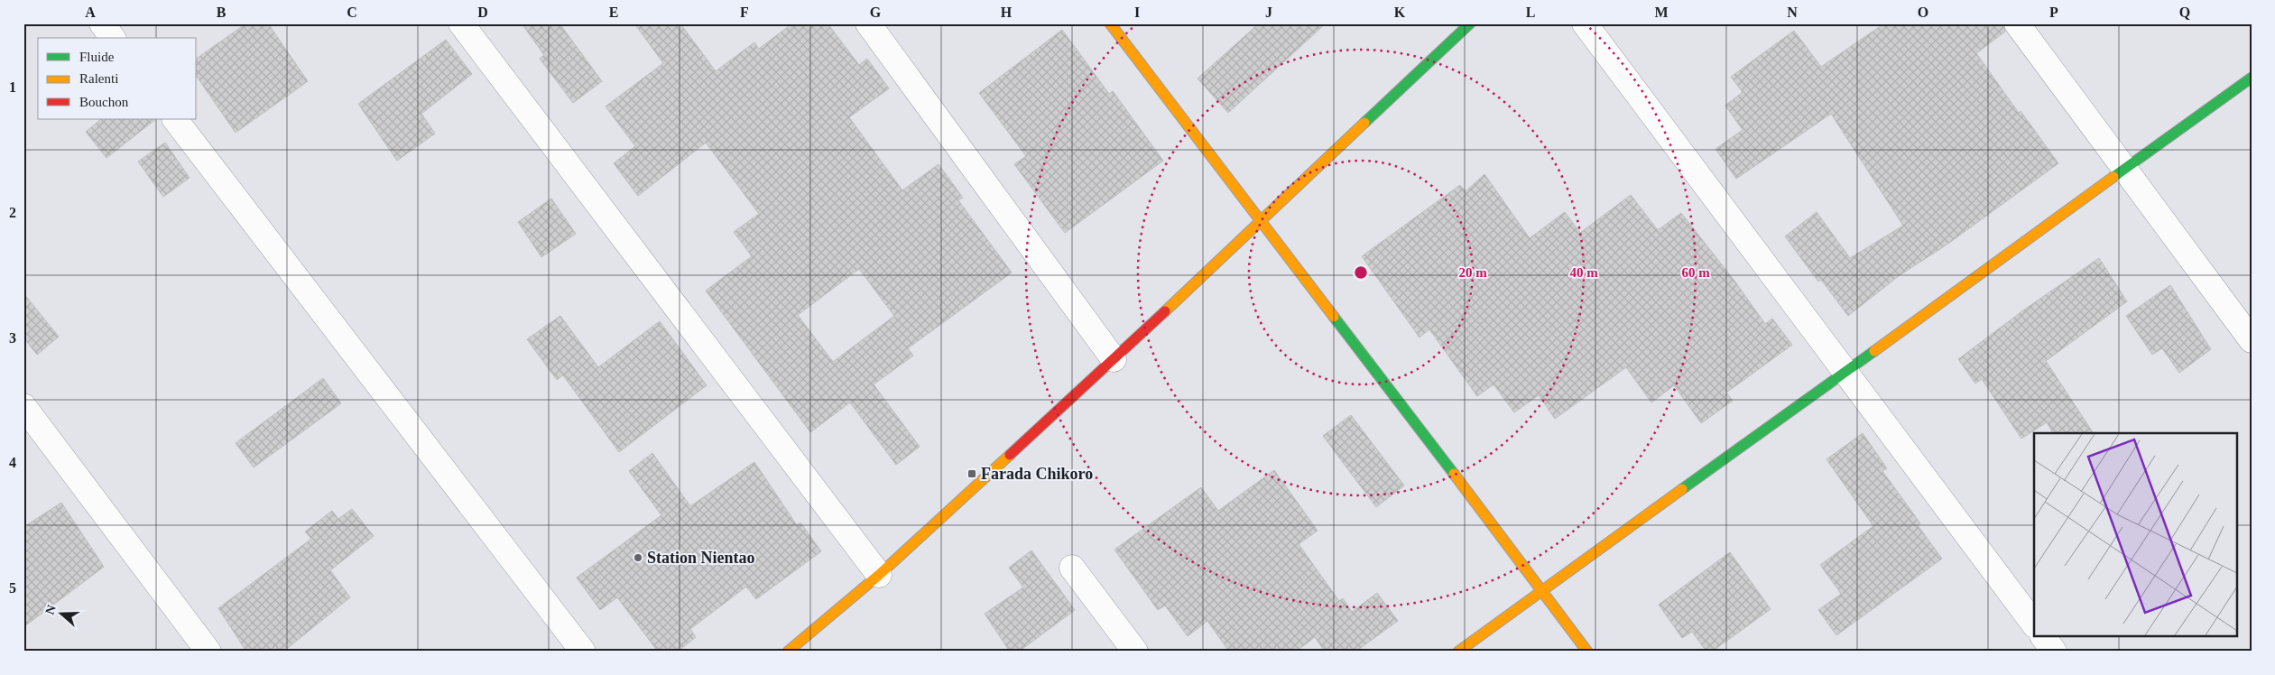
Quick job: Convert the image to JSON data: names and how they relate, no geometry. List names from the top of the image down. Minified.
{"places":{"transit":["Farada Chikoro"],"other":["Station Nientao"]},"legend":["Fluide","Ralenti","Bouchon"],"north":"left","grid":{"columns":["A","B","C","D","E","F","G","H","I","J","K","L","M","N","O","P","Q"],"rows":["1","2","3","4","5"]},"rings":["20 m","40 m","60 m"]}
